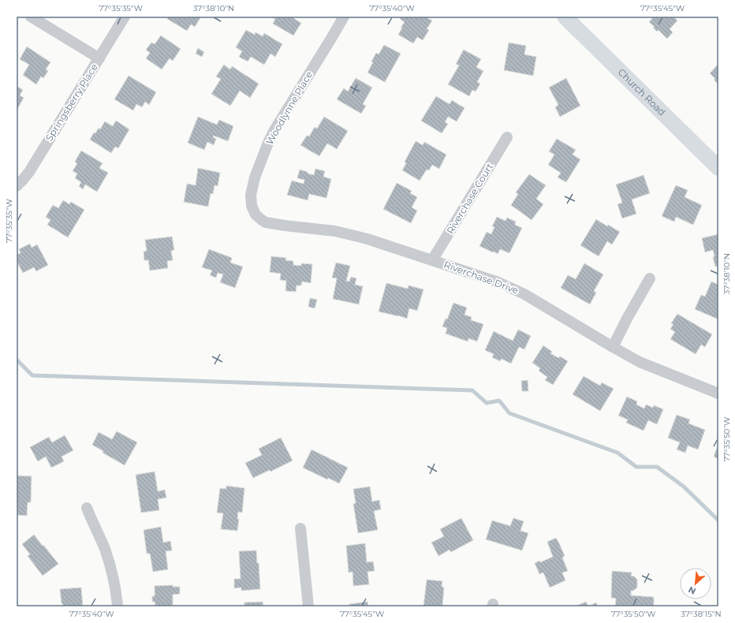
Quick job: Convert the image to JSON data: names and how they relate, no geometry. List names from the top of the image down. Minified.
{"streets":{"main road":["Church Road"],"street":["Springsberry Place","Woodlynne Place","Riverchase Court","Riverchase Drive"]},"crossings":[["Woodlynne Place","Riverchase Drive"],["Riverchase Court","Riverchase Drive"]],"north":"bottom left","coordinates":["77°35'35\"W","37°38'10\"N","77°35'40\"W","77°35'45\"W","77°35'50\"W","37°38'15\"N"]}
